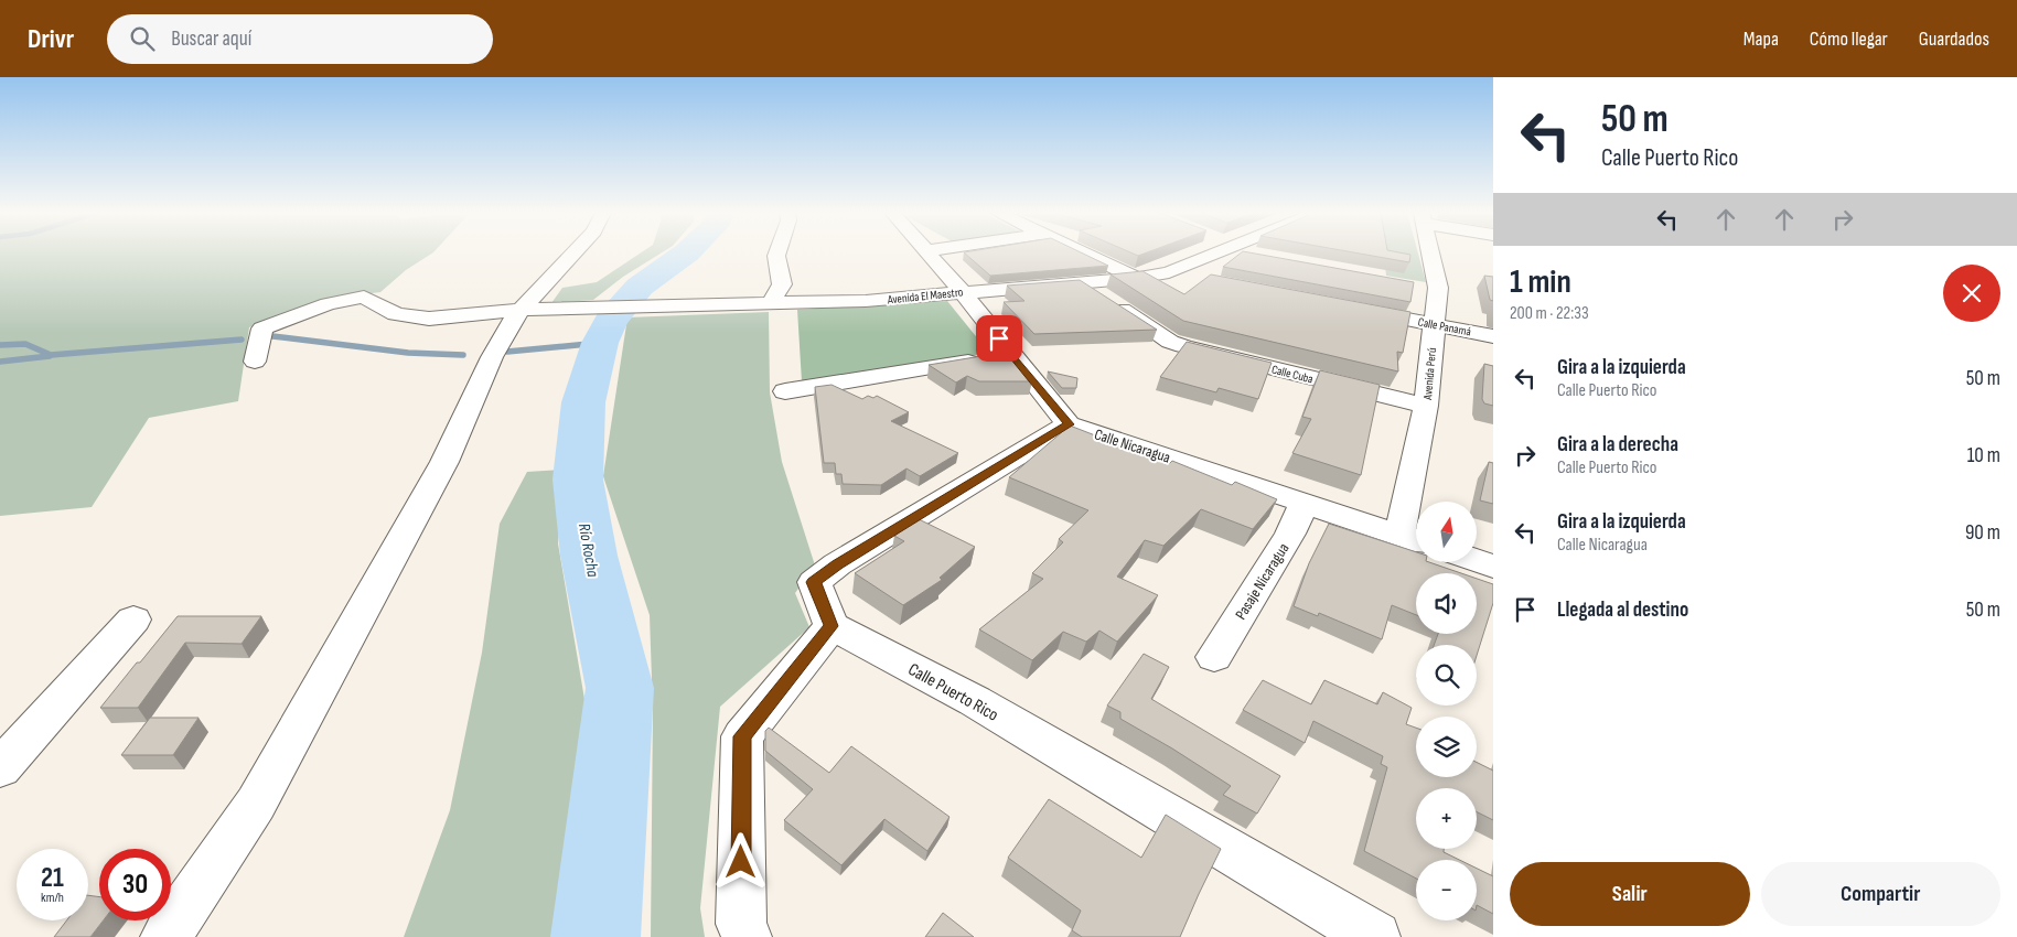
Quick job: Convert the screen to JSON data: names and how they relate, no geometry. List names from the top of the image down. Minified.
{"streets":{"street":["Avenida El Maestro","Calle Panamá","Calle Cuba","Avenida Perú","Calle Nicaragua","Pasaje Nicaragua","Calle Puerto Rico"]},"crossings":[["Avenida El Maestro","Calle Cuba"],["Calle Panamá","Avenida Perú"],["Calle Cuba","Avenida Perú"],["Avenida Perú","Calle Nicaragua"],["Calle Nicaragua","Pasaje Nicaragua"]],"water":["Río Rocha"],"north":"top","page":{"header":"Drivr","search":"Buscar aquí","nav":["Mapa","Cómo llegar","Guardados"],"turn":["50 m","Calle Puerto Rico"],"heading":["1 min","200 m · 22:33"],"list":[{"name":"Gira a la izquierda","note":"Calle Puerto Rico","value":"50 m"},{"name":"Gira a la derecha","note":"Calle Puerto Rico","value":"10 m"},{"name":"Gira a la izquierda","note":"Calle Nicaragua","value":"90 m"},{"name":"Llegada al destino","value":"50 m"}],"map_buttons":["+","−"],"speed":"21 km/h","limit":"30","buttons":["Salir","Compartir"]}}
